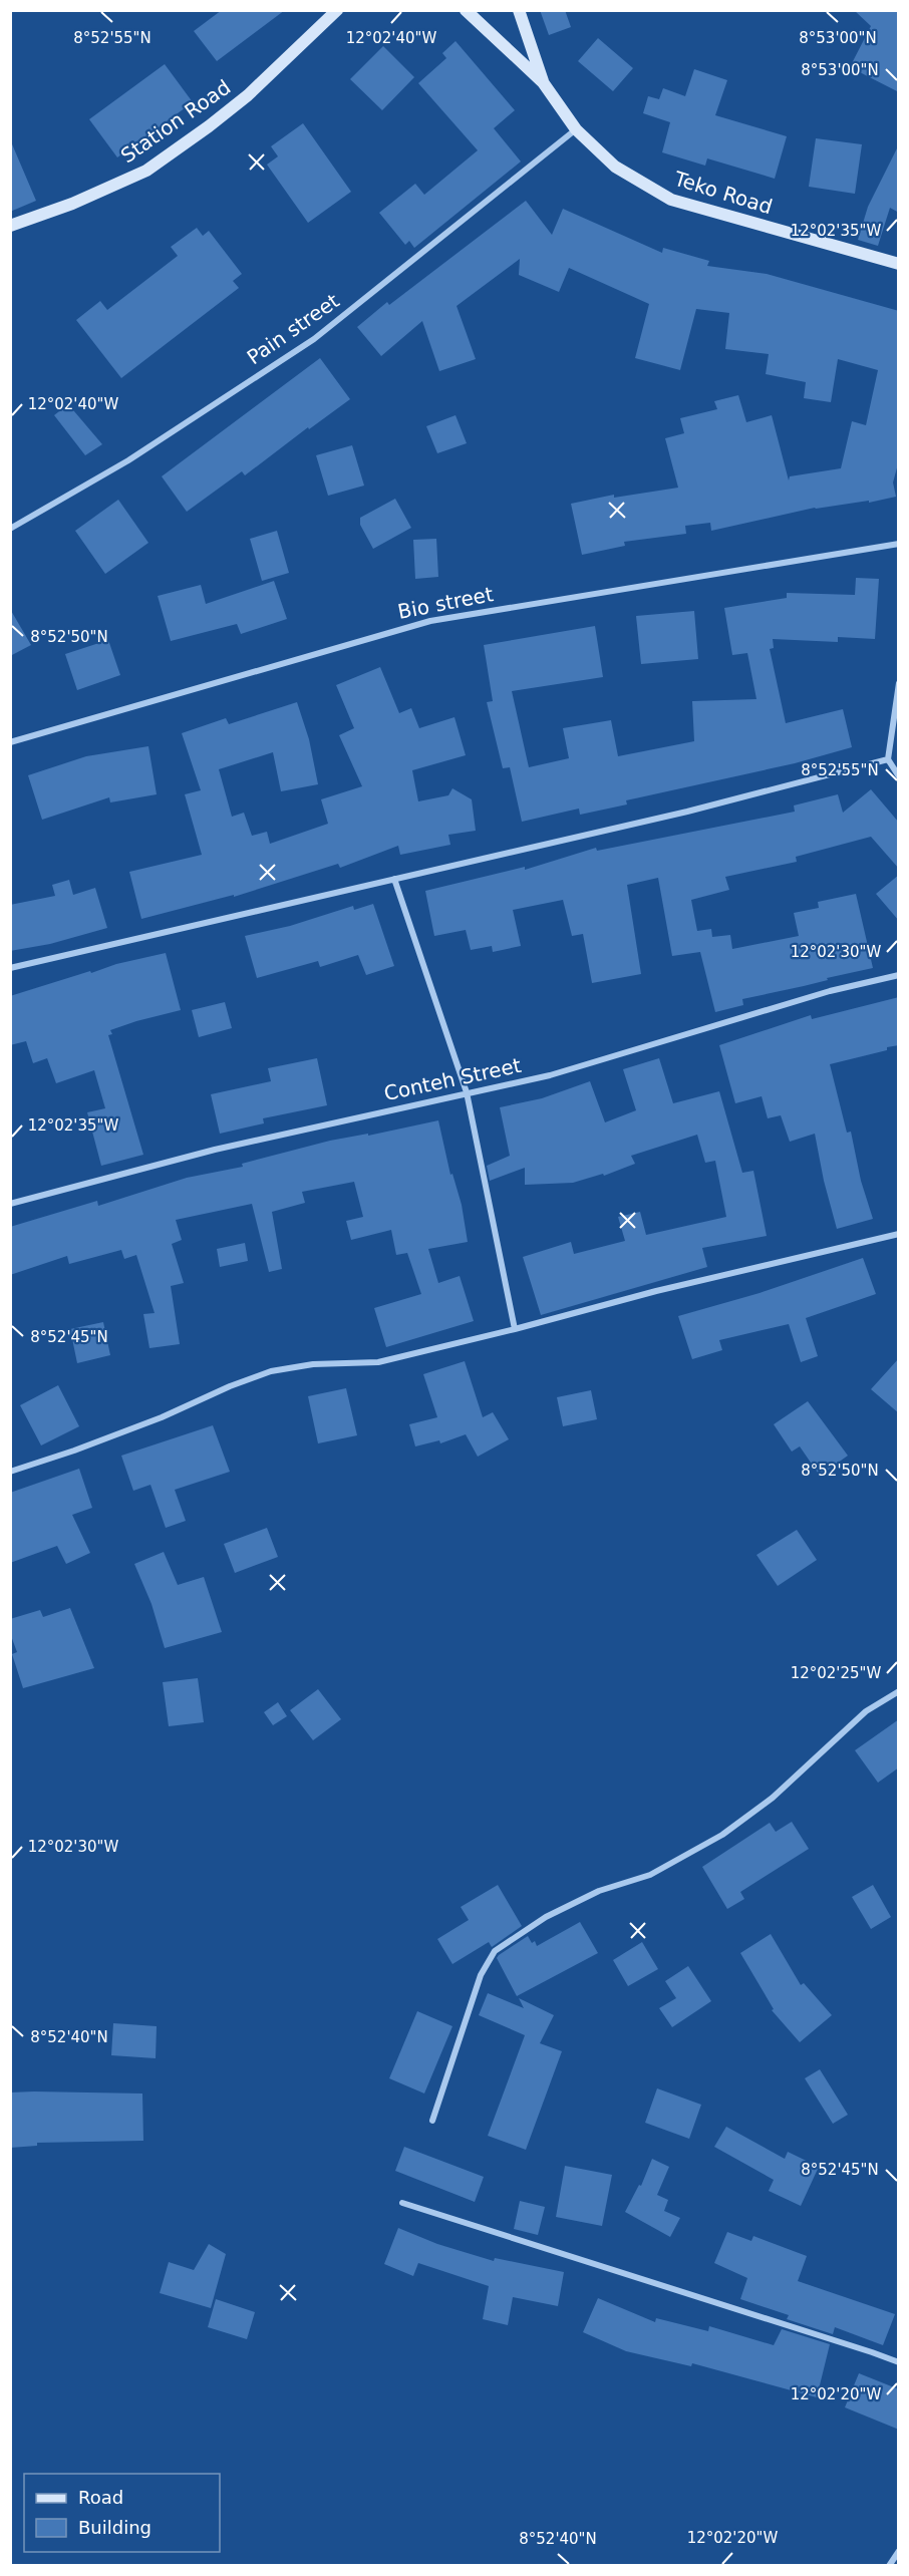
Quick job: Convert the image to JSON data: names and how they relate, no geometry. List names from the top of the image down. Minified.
{"streets":{"street":["Station Road","Teko Road","Pain street","Bio street","Conteh Street"]},"crossings":[["Teko Road","Pain street"]],"legend":["Road","Building"],"coordinates":["8°52'55\"N","8°53'00\"N","12°02'40\"W","12°02'35\"W","8°52'50\"N","12°02'30\"W","8°52'45\"N","12°02'25\"W","8°52'40\"N","12°02'20\"W"]}
